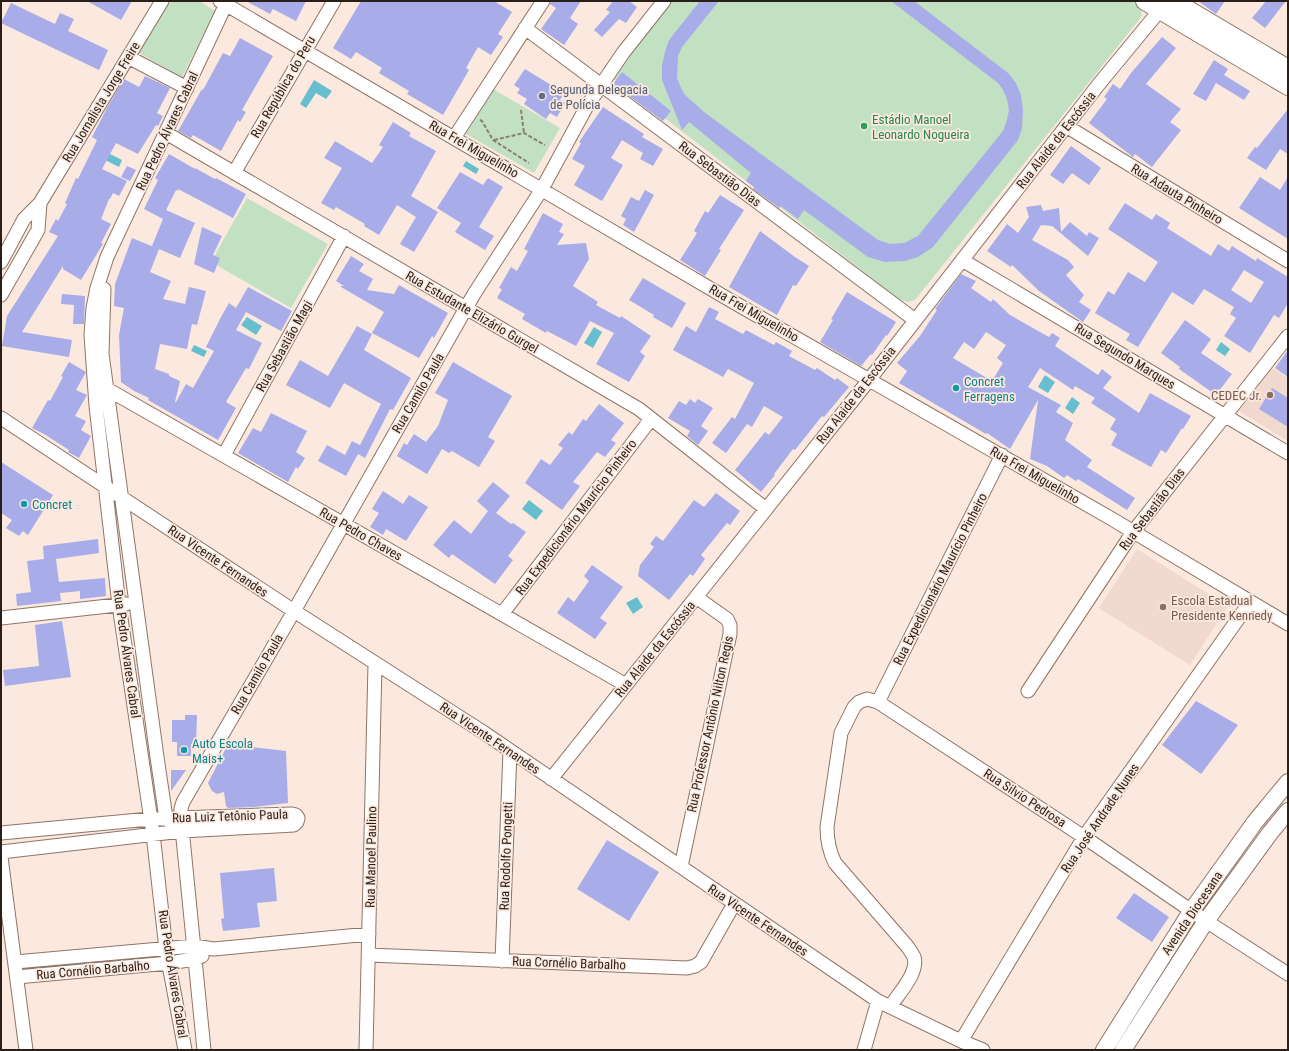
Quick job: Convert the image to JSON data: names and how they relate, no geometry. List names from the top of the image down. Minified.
{"streets":{"street":["Rua República do Peru","Rua Jornalista Jorge Freire","Rua Pedro Álvares Cabral","Rua Alaide da Escóssia","Rua Frei Miguelinho","Rua Sebastião Dias","Rua Adauta Pinheiro","Rua Estudante Elizário Gurgel","Rua Sebastião Magi","Rua Segundo Marques","Rua Camilo Paula","Rua Expedicionário Maurício Pinheiro","Rua Pedro Chaves","Rua Vicente Fernandes","Rua Professor Antônio Nilton Regis","Rua Silvio Pedrosa","Rua Luiz Tetônio Paula","Rua José Andrade Nunes","Rua Rodolfo Pongetti","Rua Manoel Paulino","Avenida Diocesana","Rua Cornélio Barbalho"]},"crossings":[["Rua República do Peru","Rua Frei Miguelinho"],["Rua República do Peru","Rua Estudante Elizário Gurgel"],["Rua Pedro Álvares Cabral","Rua Frei Miguelinho"],["Rua Pedro Álvares Cabral","Rua Estudante Elizário Gurgel"],["Rua Pedro Álvares Cabral","Rua Camilo Paula"],["Rua Pedro Álvares Cabral","Rua Pedro Chaves"],["Rua Pedro Álvares Cabral","Rua Vicente Fernandes"],["Rua Pedro Álvares Cabral","Rua Luiz Tetônio Paula"],["Rua Pedro Álvares Cabral","Rua Cornélio Barbalho"],["Rua Alaide da Escóssia","Rua Frei Miguelinho"],["Rua Alaide da Escóssia","Rua Sebastião Dias"],["Rua Alaide da Escóssia","Rua Adauta Pinheiro"],["Rua Alaide da Escóssia","Rua Estudante Elizário Gurgel"],["Rua Alaide da Escóssia","Rua Segundo Marques"],["Rua Alaide da Escóssia","Rua Pedro Chaves"],["Rua Alaide da Escóssia","Rua Vicente Fernandes"],["Rua Alaide da Escóssia","Rua Professor Antônio Nilton Regis"],["Rua Frei Miguelinho","Rua Sebastião Dias"],["Rua Frei Miguelinho","Rua Camilo Paula"],["Rua Frei Miguelinho","Rua Expedicionário Maurício Pinheiro"],["Rua Frei Miguelinho","Rua José Andrade Nunes"],["Rua Sebastião Dias","Rua Segundo Marques"],["Rua Sebastião Dias","Rua Camilo Paula"],["Rua Estudante Elizário Gurgel","Rua Sebastião Magi"],["Rua Estudante Elizário Gurgel","Rua Camilo Paula"],["Rua Estudante Elizário Gurgel","Rua Expedicionário Maurício Pinheiro"],["Rua Sebastião Magi","Rua Pedro Chaves"],["Rua Camilo Paula","Rua Pedro Chaves"],["Rua Camilo Paula","Rua Vicente Fernandes"],["Rua Expedicionário Maurício Pinheiro","Rua Pedro Chaves"],["Rua Expedicionário Maurício Pinheiro","Rua Silvio Pedrosa"],["Rua Vicente Fernandes","Rua Professor Antônio Nilton Regis"],["Rua Vicente Fernandes","Rua José Andrade Nunes"],["Rua Vicente Fernandes","Rua Rodolfo Pongetti"],["Rua Vicente Fernandes","Rua Manoel Paulino"],["Rua Vicente Fernandes","Rua Cornélio Barbalho"],["Rua Silvio Pedrosa","Rua José Andrade Nunes"],["Rua Silvio Pedrosa","Avenida Diocesana"],["Rua Rodolfo Pongetti","Rua Cornélio Barbalho"],["Rua Manoel Paulino","Rua Cornélio Barbalho"]],"places":["Segunda Delegacia de Polícia","Estádio Manoel Leonardo Nogueira","Concret Ferragens","CEDEC Jr.","Concret","Escola Estadual Presidente Kennedy","Auto Escola Mais+"]}
